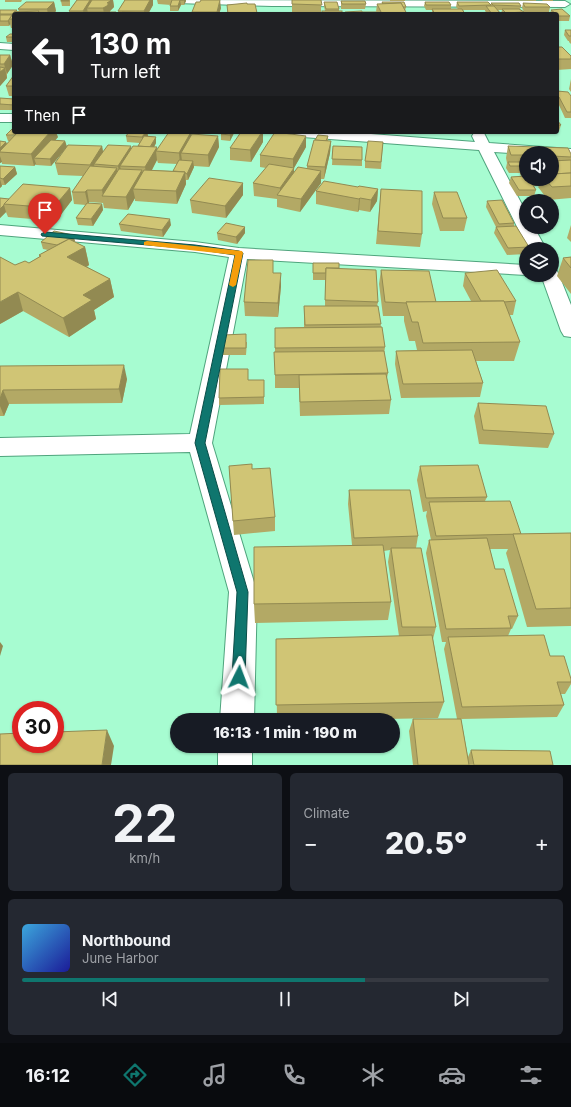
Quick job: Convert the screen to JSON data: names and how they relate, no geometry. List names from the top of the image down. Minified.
{"page":{"turn":["130 m","Turn left"],"then":"Then","limit":"30","trip":"16:13 · 1 min · 190 m","tile":[["22","km/h"],"Climate"],"heat":["−","20.5°","+"],"song":["Northbound","June Harbor"],"tabs":"16:12"}}
